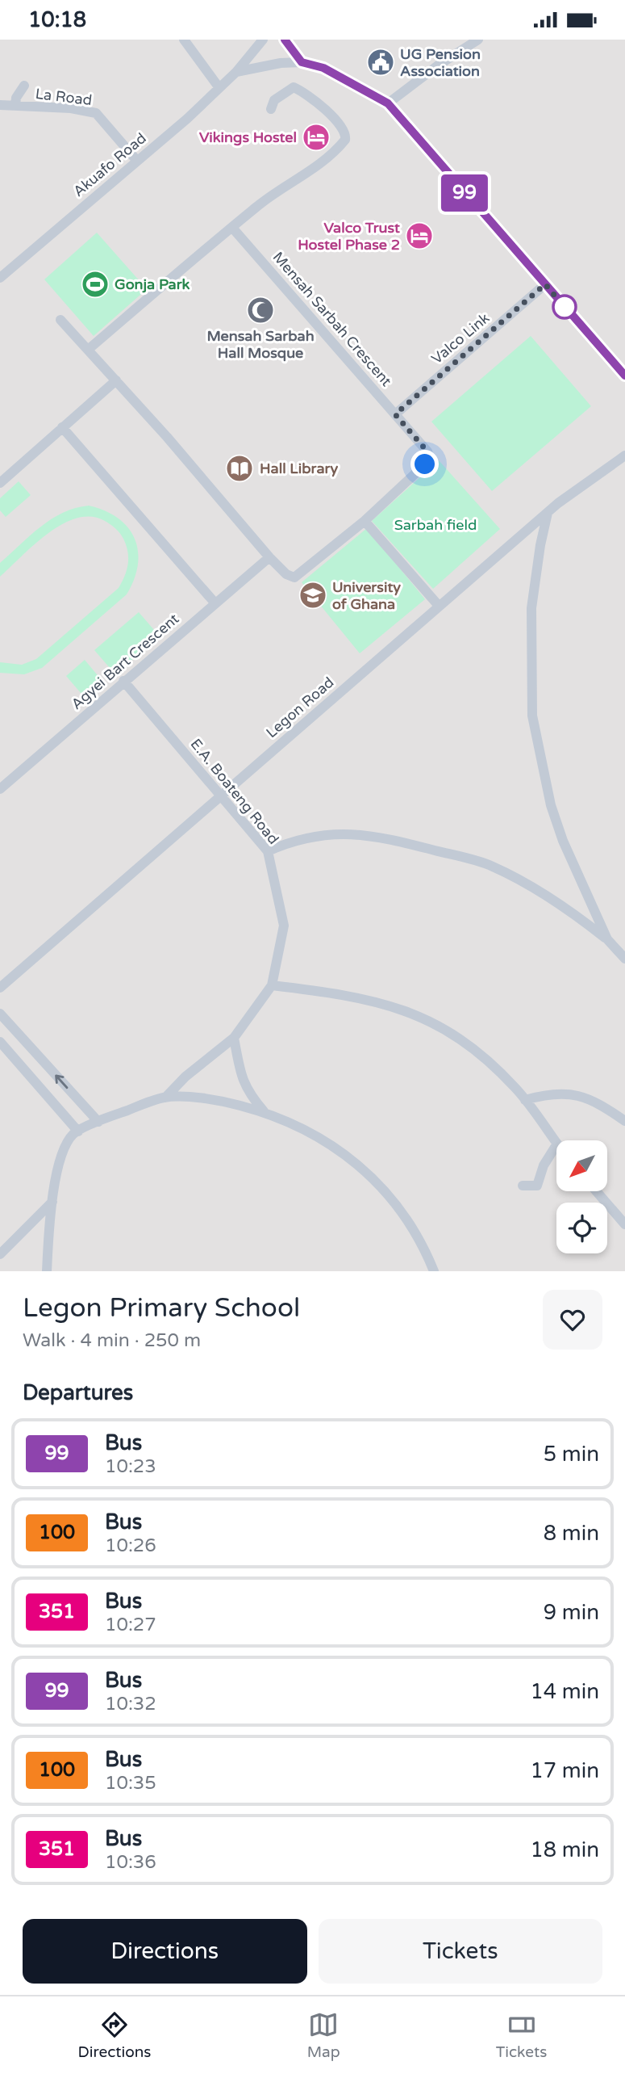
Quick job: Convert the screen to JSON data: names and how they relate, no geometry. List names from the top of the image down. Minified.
{"streets":{"street":["La Road","Akuafo Road","Mensah Sarbah Crescent","Valco Link","Agyei Bart Crescent","Legon Road","E.A. Boateng Road"]},"crossings":[["La Road","Akuafo Road"],["Mensah Sarbah Crescent","Valco Link"],["Mensah Sarbah Crescent","Agyei Bart Crescent"],["Agyei Bart Crescent","E.A. Boateng Road"],["Legon Road","E.A. Boateng Road"]],"parks":["Sarbah field"],"places":{"public building":["UG Pension Association"],"hotel":["Vikings Hostel","Valco Trust Hostel Phase 2"],"sports":["Gonja Park"],"mosque":["Mensah Sarbah Hall Mosque"],"library":["Hall Library"],"school or university":["University of Ghana"]},"lines":["bus line 99"],"north":"bottom left","page":{"status":"10:18","on_map":"99","heading":[["Legon Primary School","Walk · 4 min · 250 m"],"Departures"],"list":[{"mark":"99","name":"Bus","note":"10:23","value":"5 min"},{"mark":"100","name":"Bus","note":"10:26","value":"8 min"},{"mark":"351","name":"Bus","note":"10:27","value":"9 min"},{"mark":"99","name":"Bus","note":"10:32","value":"14 min"},{"mark":"100","name":"Bus","note":"10:35","value":"17 min"},{"mark":"351","name":"Bus","note":"10:36","value":"18 min"}],"buttons":["Directions","Tickets"],"tabs":["Directions","Map","Tickets"]}}
